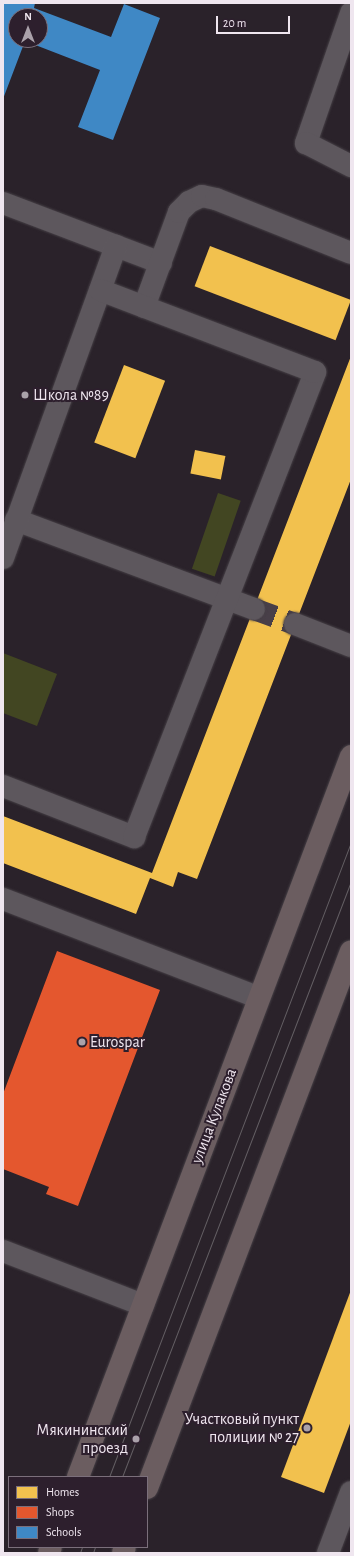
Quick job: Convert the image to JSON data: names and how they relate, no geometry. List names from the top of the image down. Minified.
{"streets":{"main road":["улица Кулакова"]},"places":["Школа №89","Eurospar","Участковый пункт полиции № 27","Мякининский проезд"],"legend":["Homes","Shops","Schools"],"scale_bar":"20 m","north":"top"}
